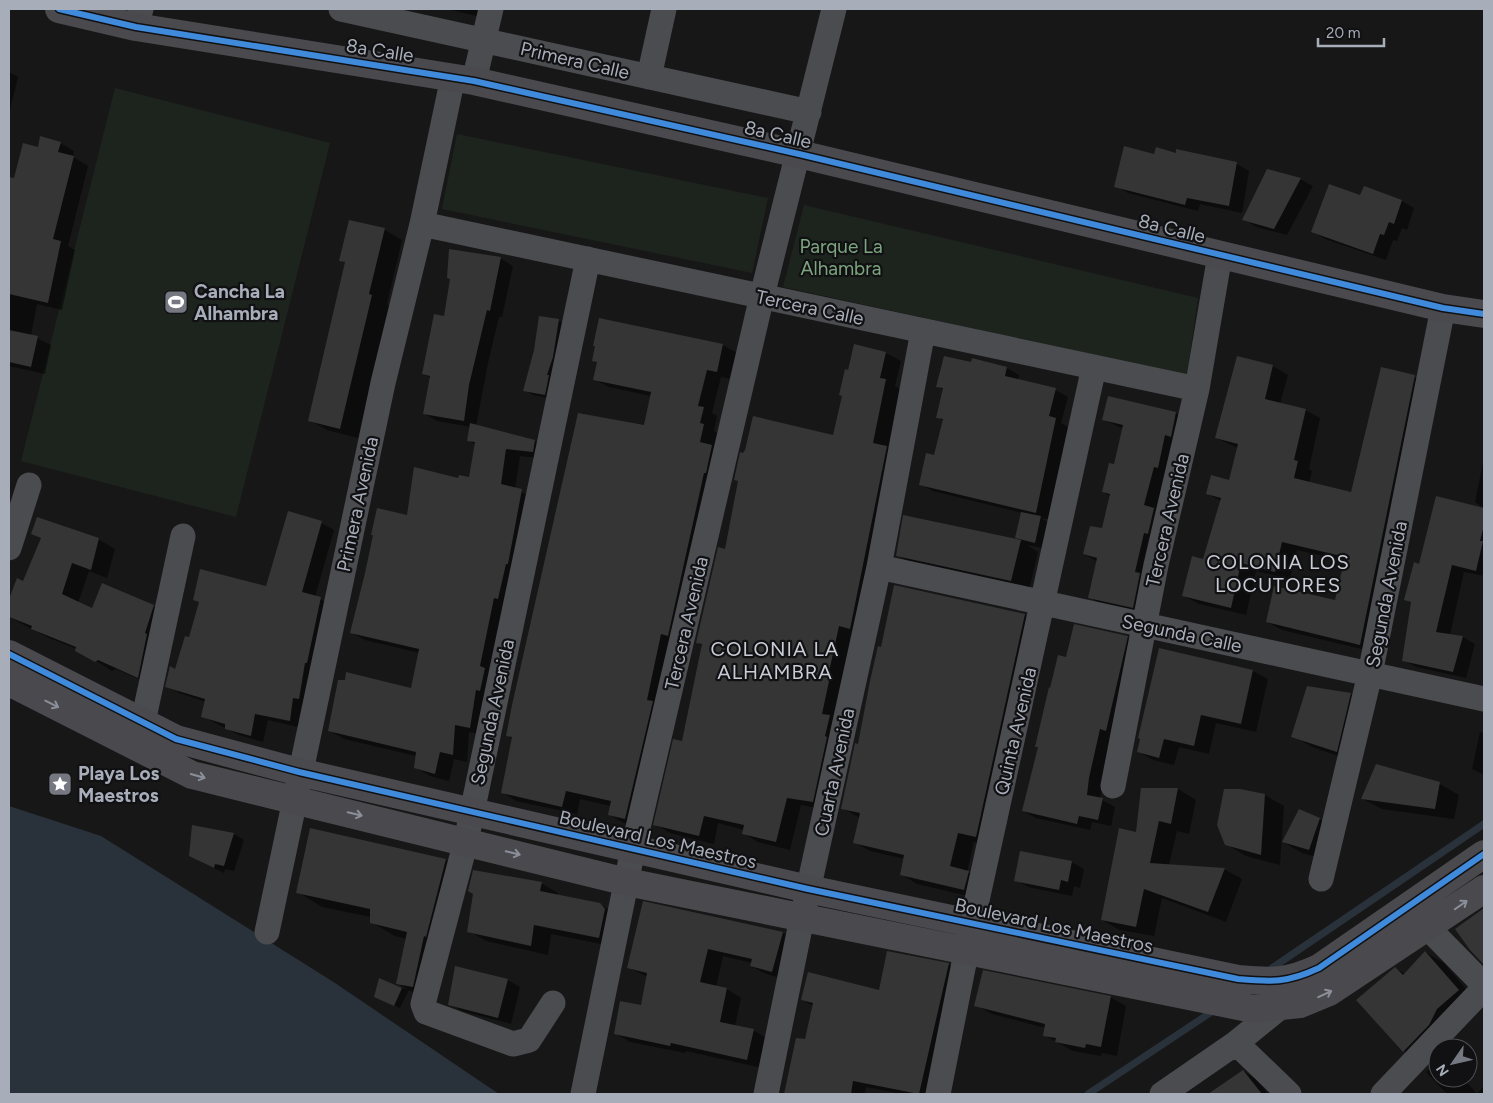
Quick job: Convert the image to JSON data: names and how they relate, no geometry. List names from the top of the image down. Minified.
{"streets":{"street":["8a Calle","Primera Calle","Tercera Calle","Primera Avenida","Tercera Avenida","Segunda Avenida","Segunda Calle","Quinta Avenida","Cuarta Avenida","Boulevard Los Maestros"]},"crossings":[["8a Calle","Primera Avenida"],["8a Calle","Tercera Avenida"],["8a Calle","Segunda Avenida"],["Primera Calle","Primera Avenida"],["Primera Calle","Tercera Avenida"],["Tercera Calle","Primera Avenida"],["Tercera Calle","Tercera Avenida"],["Tercera Calle","Segunda Avenida"],["Tercera Calle","Quinta Avenida"],["Tercera Calle","Cuarta Avenida"],["Primera Avenida","Boulevard Los Maestros"],["Tercera Avenida","Segunda Calle"],["Tercera Avenida","Boulevard Los Maestros"],["Segunda Avenida","Segunda Calle"],["Segunda Avenida","Boulevard Los Maestros"],["Segunda Calle","Quinta Avenida"],["Segunda Calle","Cuarta Avenida"],["Quinta Avenida","Boulevard Los Maestros"],["Cuarta Avenida","Boulevard Los Maestros"]],"districts":["COLONIA LOS LOCUTORES","COLONIA LA ALHAMBRA"],"parks":["Parque La Alhambra"],"places":{"sports":["Cancha La Alhambra"],"place":["Playa Los Maestros"]},"scale_bar":"20 m","north":"bottom left"}
